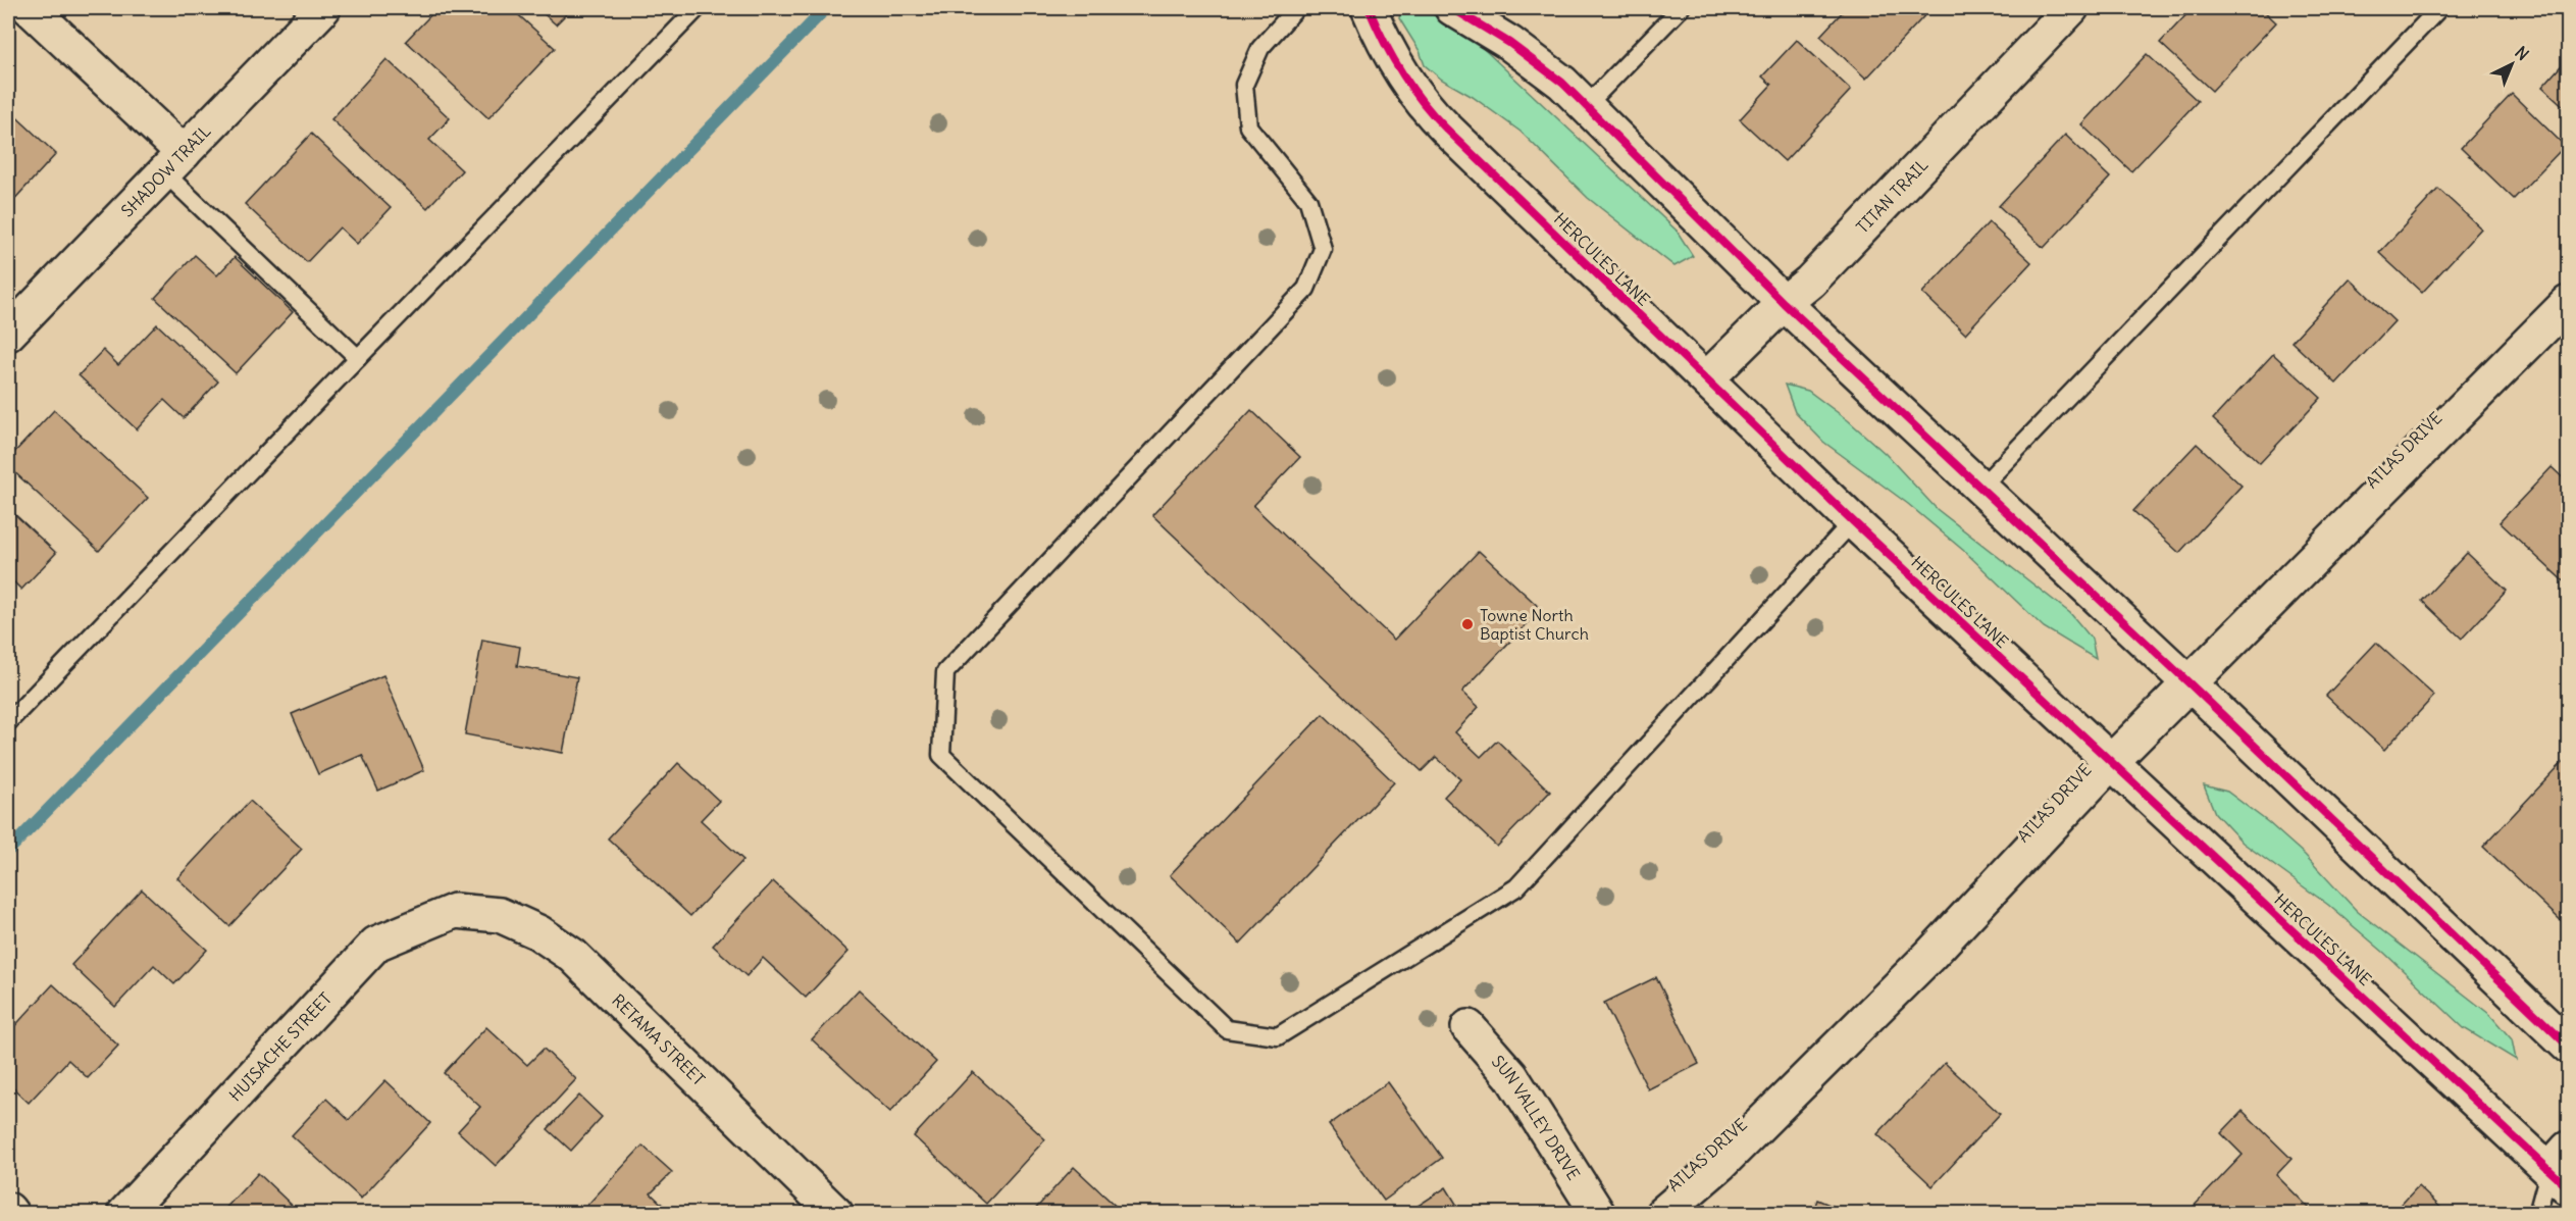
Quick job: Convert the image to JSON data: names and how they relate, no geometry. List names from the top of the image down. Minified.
{"streets":{"street":["SHADOW TRAIL","TITAN TRAIL","HERCULES LANE","ATLAS DRIVE","RETAMA STREET","HUISACHE STREET","SUN VALLEY DRIVE"]},"crossings":[["TITAN TRAIL","HERCULES LANE"],["HERCULES LANE","ATLAS DRIVE"],["RETAMA STREET","HUISACHE STREET"]],"places":["Towne North Baptist Church"],"north":"top right"}
